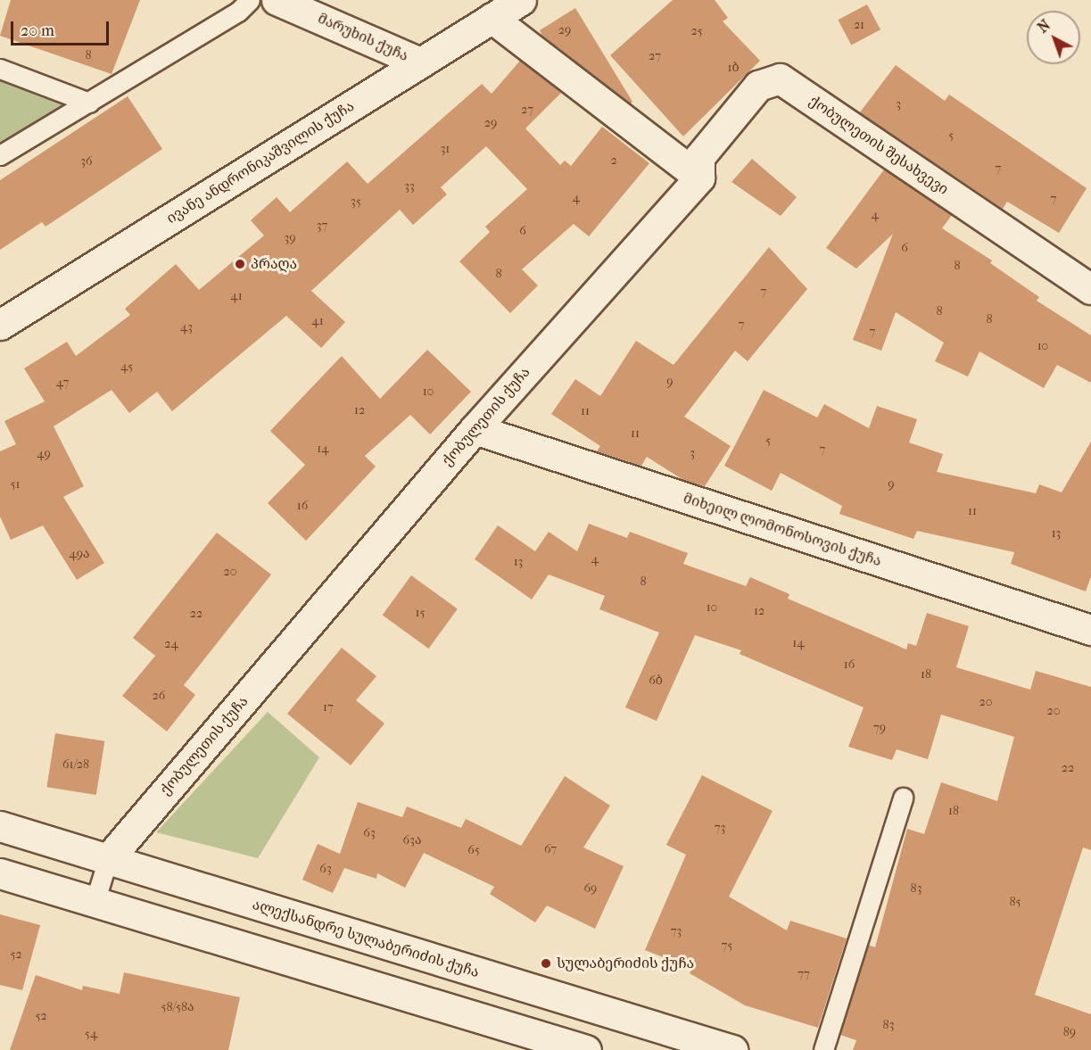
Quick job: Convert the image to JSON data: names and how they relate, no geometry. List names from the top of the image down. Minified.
{"streets":{"street":["მარუხის ქუჩა","ქობულეთის შესახვევი","ივანე ანდრონიკაშვილის ქუჩა","ქობულეთის ქუჩა","მიხეილ ლომონოსოვის ქუჩა","ალექსანდრე სულაბერიძის ქუჩა"]},"crossings":[["მარუხის ქუჩა","ივანე ანდრონიკაშვილის ქუჩა"],["ქობულეთის შესახვევი","ქობულეთის ქუჩა"],["ქობულეთის ქუჩა","მიხეილ ლომონოსოვის ქუჩა"],["ქობულეთის ქუჩა","ალექსანდრე სულაბერიძის ქუჩა"]],"places":["პრაღა","სულაბერიძის ქუჩა"],"house_numbers":["21","29","25","8","27","1ბ","3","27","29","5","31","2","36","7","33","4","7","35","4","37","6","39","6","8","8","7","41","8","8","41","7","43","7","10","45","9","47","10","12","11","11","5","14","7","3","49","51","9","16","11","13","49ა","4","13","20","8","10","12","15","22","14","24","16","18","6ბ","26","20","17","20","79","61/28","22","18","73","63","63ა","67","65","63","69","83","85","73","75","52","77","58/58ა","52","83","89","54"],"scale_bar":"20 m","north":"top left"}
